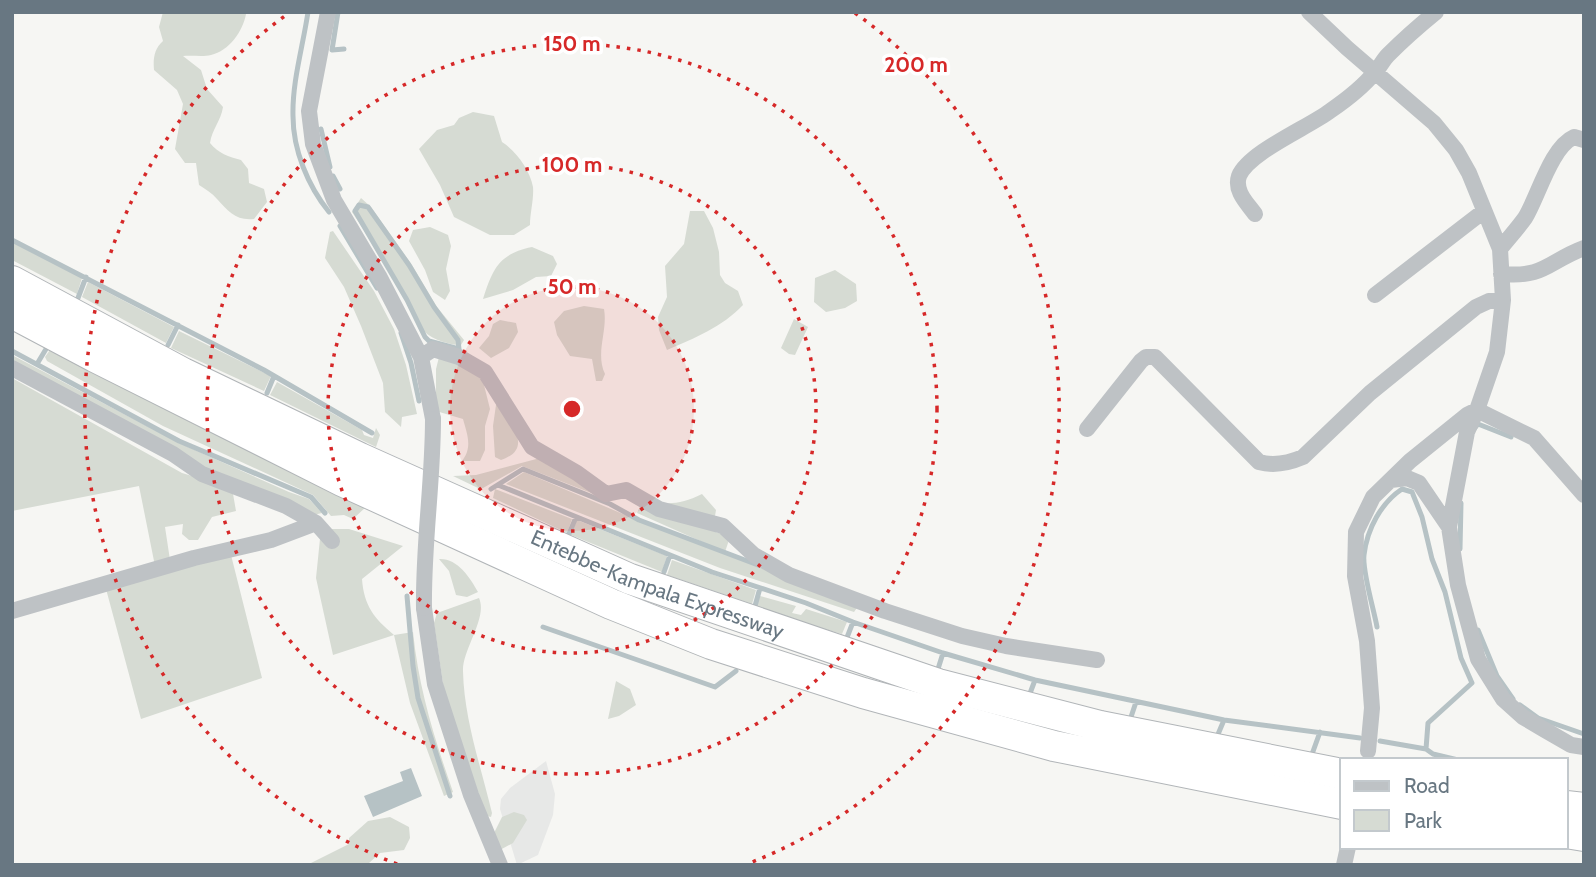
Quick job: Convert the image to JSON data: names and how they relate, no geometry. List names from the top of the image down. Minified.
{"streets":{"highway":["Entebbe-Kampala Expressway"]},"legend":["Road","Park"],"rings":["150 m","200 m","100 m","50 m"]}
